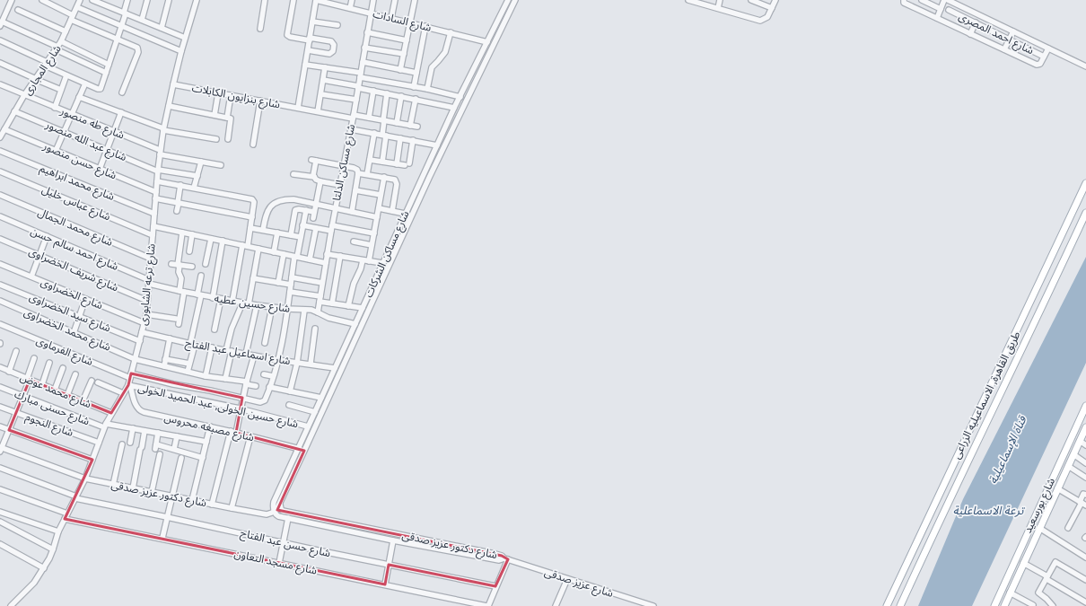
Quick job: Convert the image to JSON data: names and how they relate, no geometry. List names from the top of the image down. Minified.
{"streets":{"main road":["طريق القاهرة, الاسماعيليه الزراعى","شارع بورسعيد"],"street":["شارع السادات","شارع احمد المصرى","شارع المجارى","شارع بنزايون الكابلات","شارع طه منصور","شارع عبد الله منصور","شارع حسن منصور","شارع مساكن الدلتا","شارع محمد ابراهيم","شارع عباس خليل","شارع محمد الجمال","شارع احمد سالم حسن","شارع مساكن الشركات","شارع شريف الخضراوى","شارع ترعه الشابورى","شارع الخضراوى","شارع حسين عطيه","شارع سيد الخضراوى","شارع محمد الخضراوى","شارع الفرماوى","شارع اسماعيل عبد الفتاح","شارع محمد عوض","شارع حسين الخولى, عبد الحميد الخولى","شارع حسنى مبارك","شارع النجوم","شارع مصبغه محروس","شارع دكتور عزيز صدقى","شارع حسن عبد الفتاح","شارع مسجد التعاون","شارع عزيز صدقى"]},"crossings":[["شارع السادات","شارع مساكن الدلتا"],["شارع السادات","شارع مساكن الشركات"],["شارع المجارى","شارع طه منصور"],["شارع المجارى","شارع عبد الله منصور"],["شارع المجارى","شارع حسن منصور"],["شارع بنزايون الكابلات","شارع مساكن الدلتا"],["شارع بنزايون الكابلات","شارع ترعه الشابورى"],["شارع طه منصور","شارع ترعه الشابورى"],["شارع عبد الله منصور","شارع ترعه الشابورى"],["شارع حسن منصور","شارع ترعه الشابورى"],["شارع مساكن الدلتا","شارع حسين عطيه"],["شارع محمد ابراهيم","شارع ترعه الشابورى"],["شارع عباس خليل","شارع ترعه الشابورى"],["شارع محمد الجمال","شارع ترعه الشابورى"],["شارع احمد سالم حسن","شارع ترعه الشابورى"],["شارع احمد سالم حسن","شارع حسين عطيه"],["شارع مساكن الشركات","شارع حسين عطيه"],["شارع مساكن الشركات","شارع اسماعيل عبد الفتاح"],["شارع مساكن الشركات","شارع حسين الخولى, عبد الحميد الخولى"],["شارع مساكن الشركات","شارع مصبغه محروس"],["شارع مساكن الشركات","شارع دكتور عزيز صدقى"],["شارع شريف الخضراوى","شارع ترعه الشابورى"],["شارع ترعه الشابورى","شارع الخضراوى"],["شارع ترعه الشابورى","شارع حسين عطيه"],["شارع ترعه الشابورى","شارع سيد الخضراوى"],["شارع ترعه الشابورى","شارع محمد الخضراوى"],["شارع ترعه الشابورى","شارع الفرماوى"],["شارع ترعه الشابورى","شارع اسماعيل عبد الفتاح"],["شارع ترعه الشابورى","شارع محمد عوض"],["شارع ترعه الشابورى","شارع حسين الخولى, عبد الحميد الخولى"],["شارع ترعه الشابورى","شارع حسنى مبارك"],["شارع ترعه الشابورى","شارع النجوم"],["شارع ترعه الشابورى","شارع مصبغه محروس"],["شارع ترعه الشابورى","شارع دكتور عزيز صدقى"],["شارع ترعه الشابورى","شارع حسن عبد الفتاح"],["شارع ترعه الشابورى","شارع مسجد التعاون"],["شارع حسين الخولى, عبد الحميد الخولى","شارع مصبغه محروس"],["شارع دكتور عزيز صدقى","شارع عزيز صدقى"]],"water":["قناة الإسماعيلية","ترعة الاسماعلية"]}
